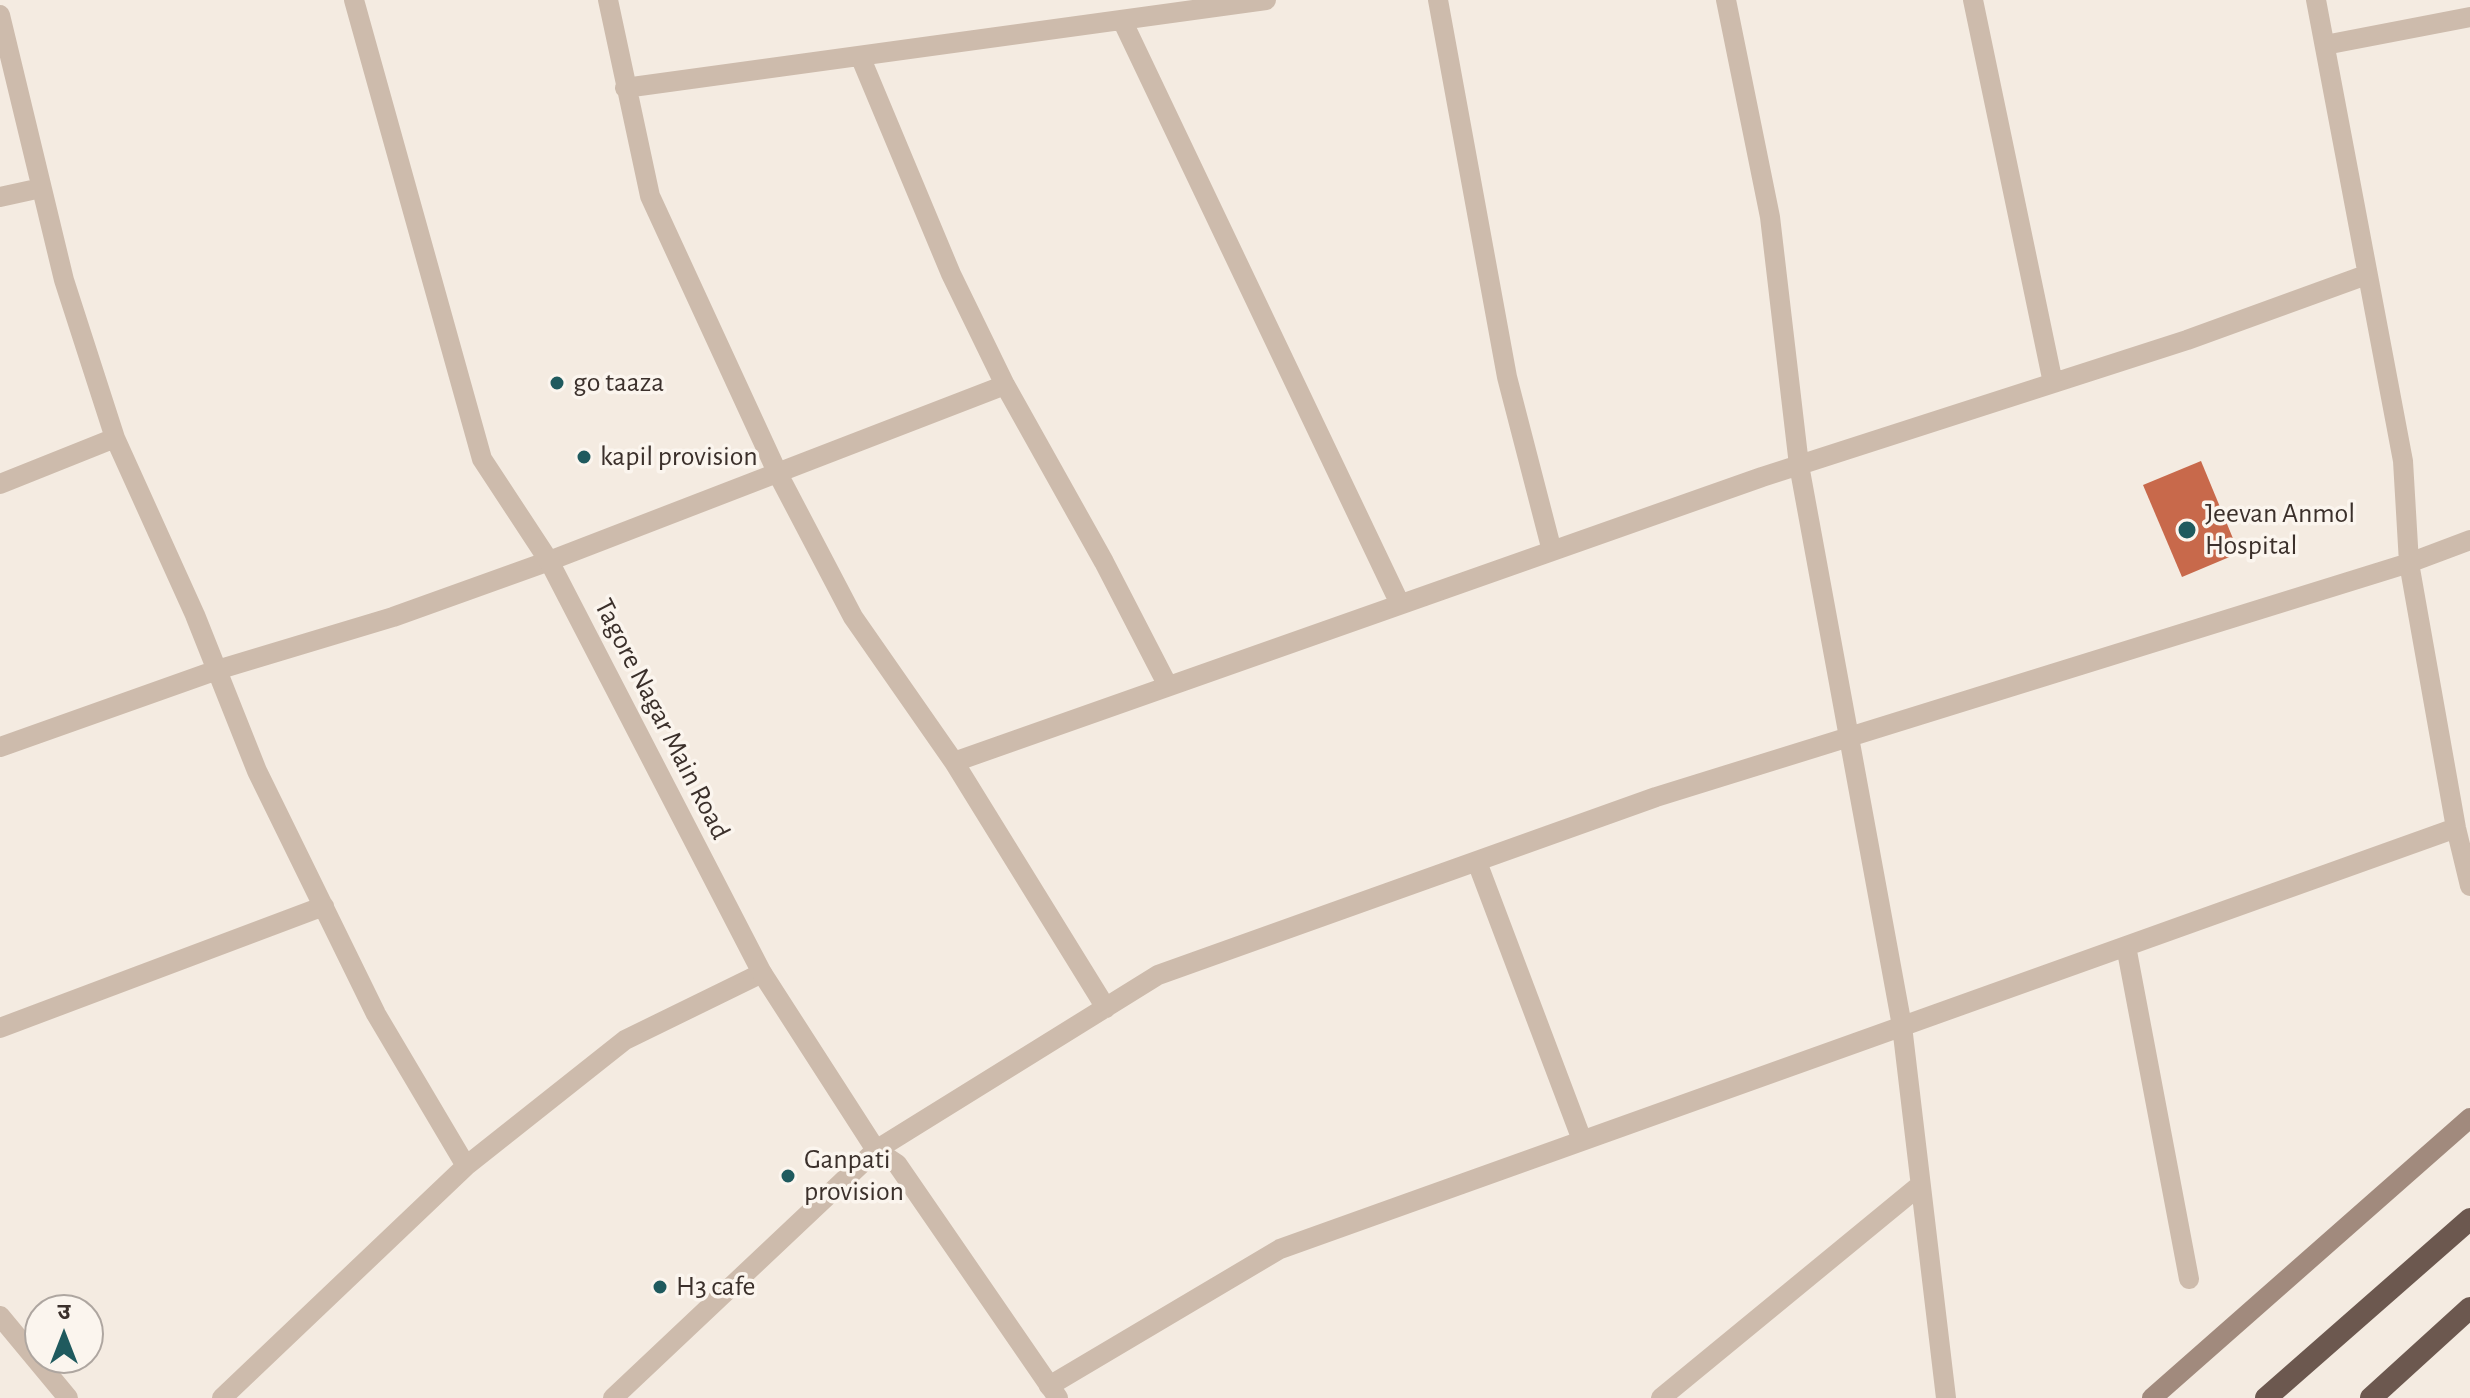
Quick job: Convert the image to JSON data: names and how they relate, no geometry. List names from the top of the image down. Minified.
{"streets":{"street":["Tagore Nagar Main Road"]},"places":["go taaza","kapil provision","Jeevan Anmol Hospital","Ganpati provision","H3 cafe"],"north":"top"}
